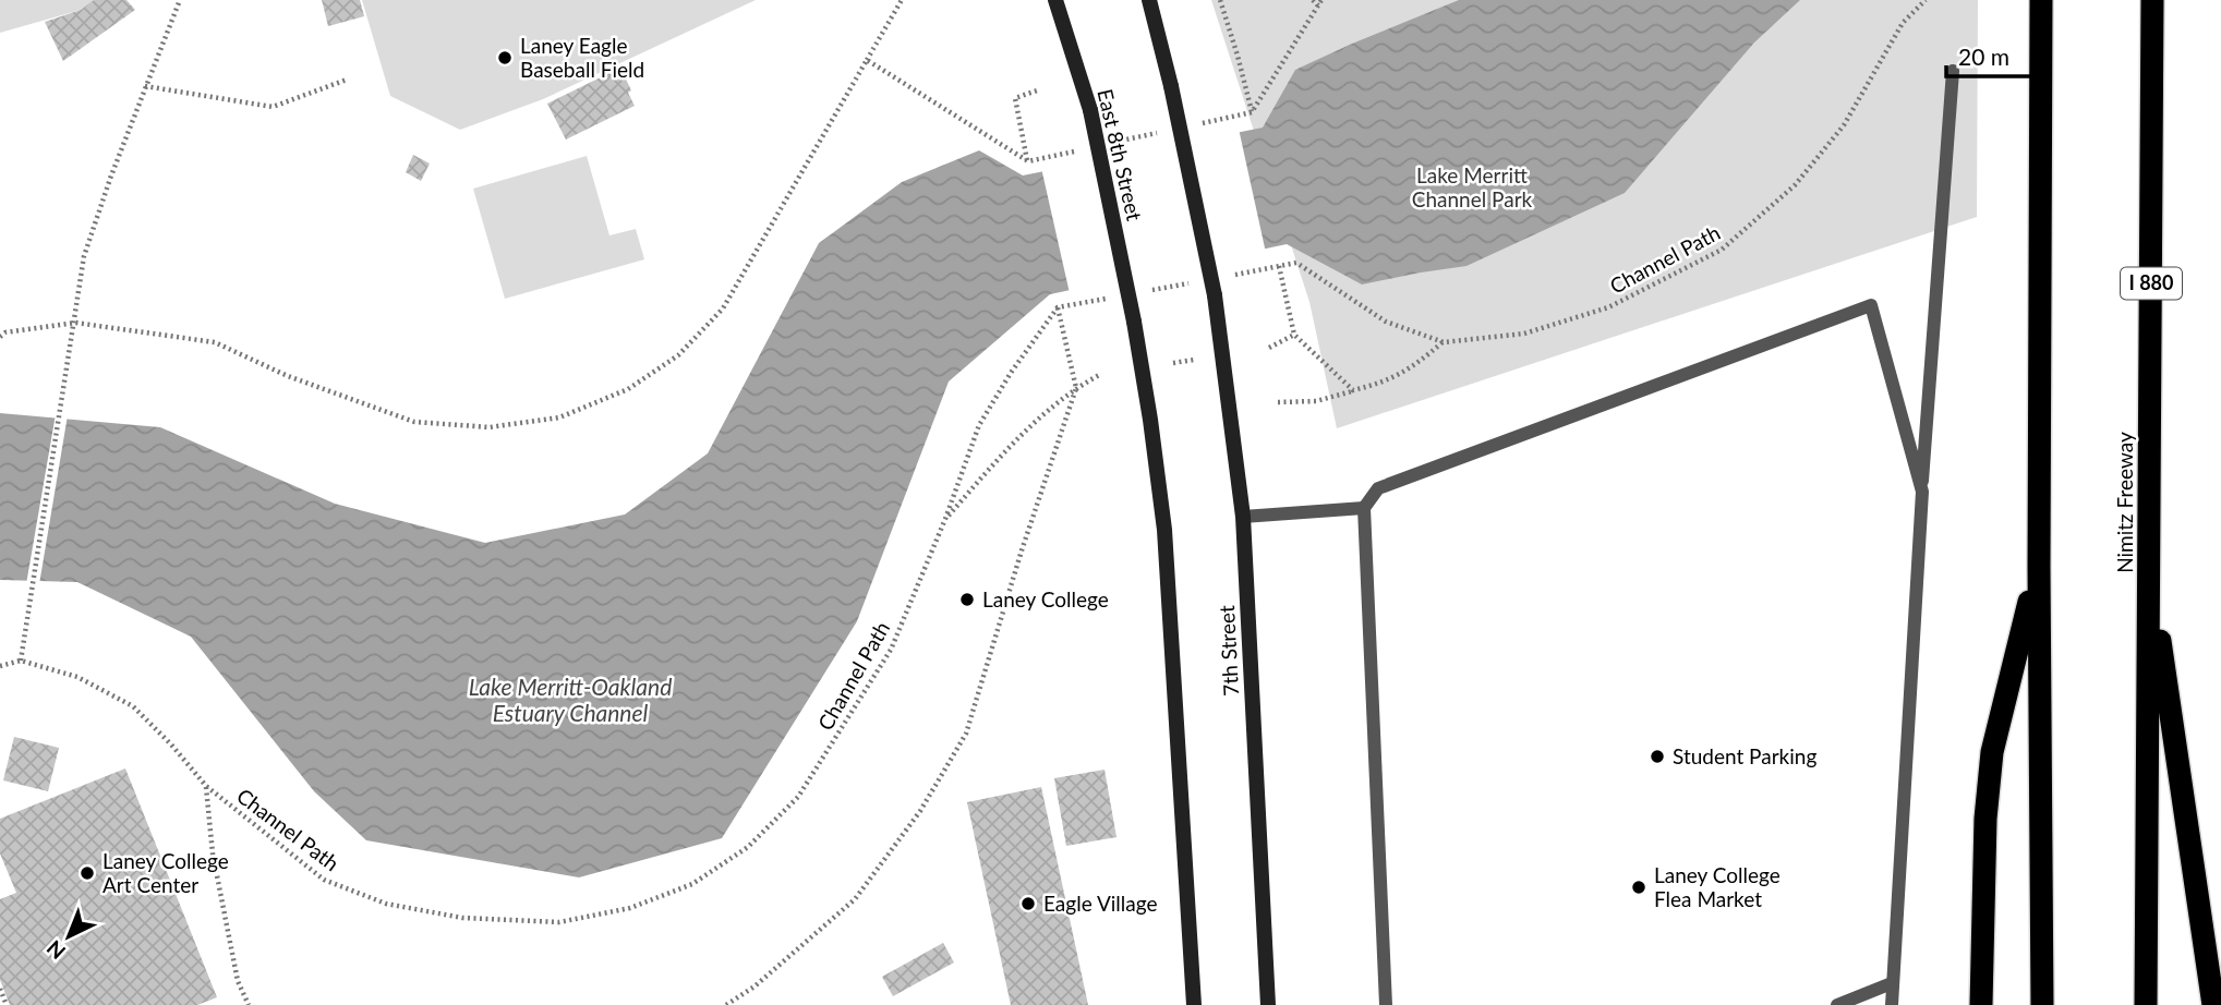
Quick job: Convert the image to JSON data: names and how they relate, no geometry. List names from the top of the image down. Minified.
{"streets":{"highway":["I 880","Nimitz Freeway"],"main road":["East 8th Street","7th Street"],"path":["Channel Path"]},"water":["Lake Merritt-Oakland Estuary Channel"],"parks":["Lake Merritt Channel Park"],"places":["Laney Eagle Baseball Field","Laney College","Student Parking","Laney College Art Center","Laney College Flea Market","Eagle Village"],"scale_bar":"20 m","north":"bottom left"}
